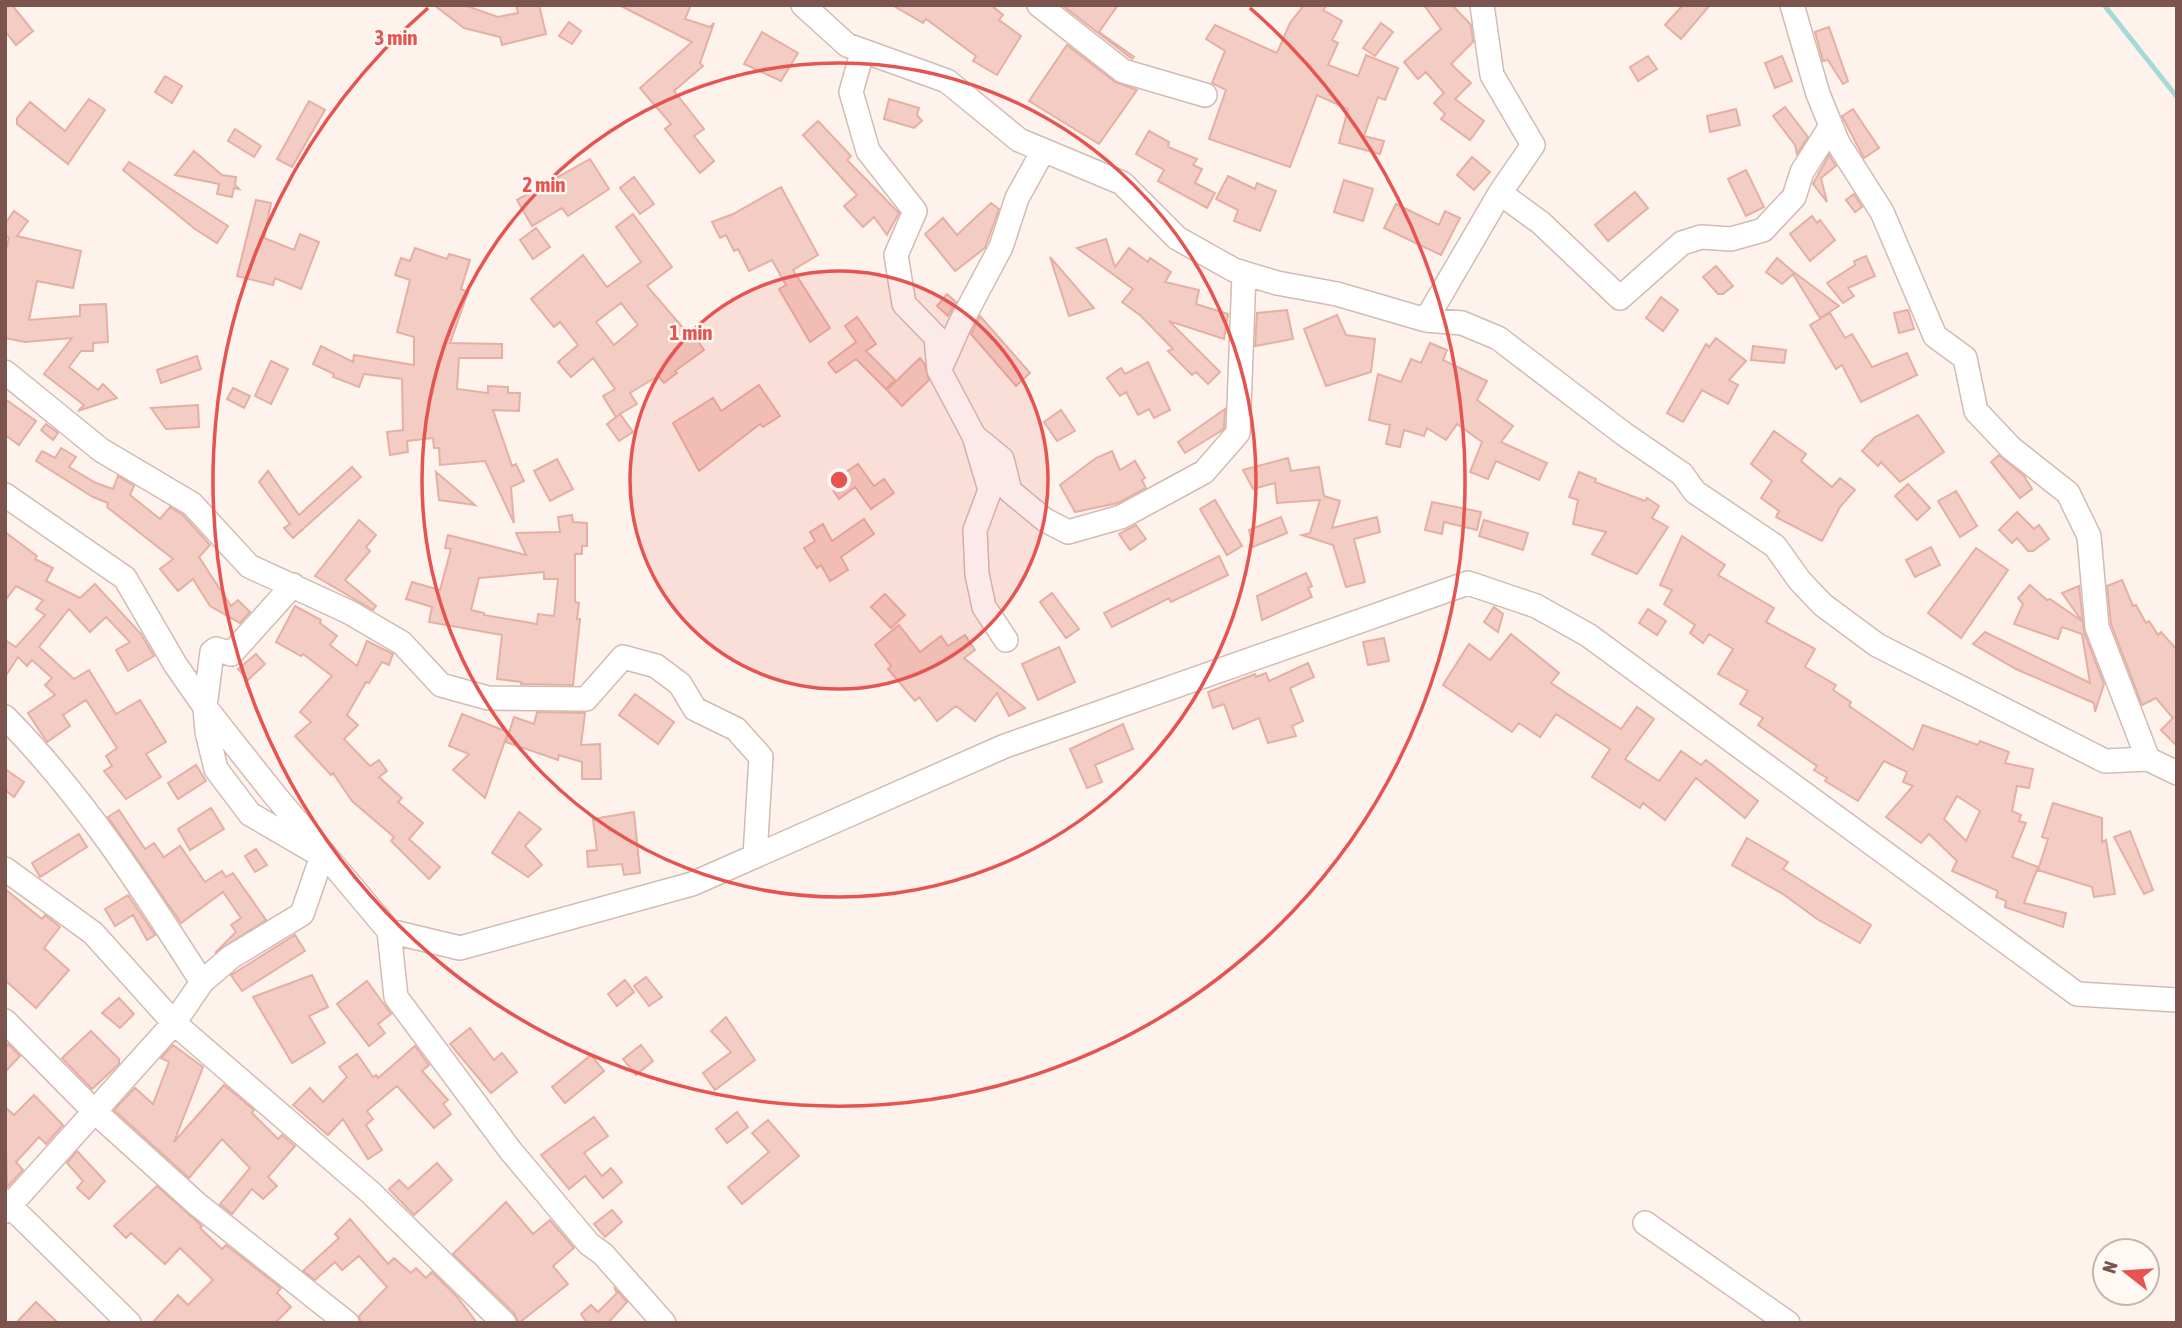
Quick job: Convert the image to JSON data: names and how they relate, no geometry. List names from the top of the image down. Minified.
{"north":"left","rings":["3 min","2 min","1 min"]}
